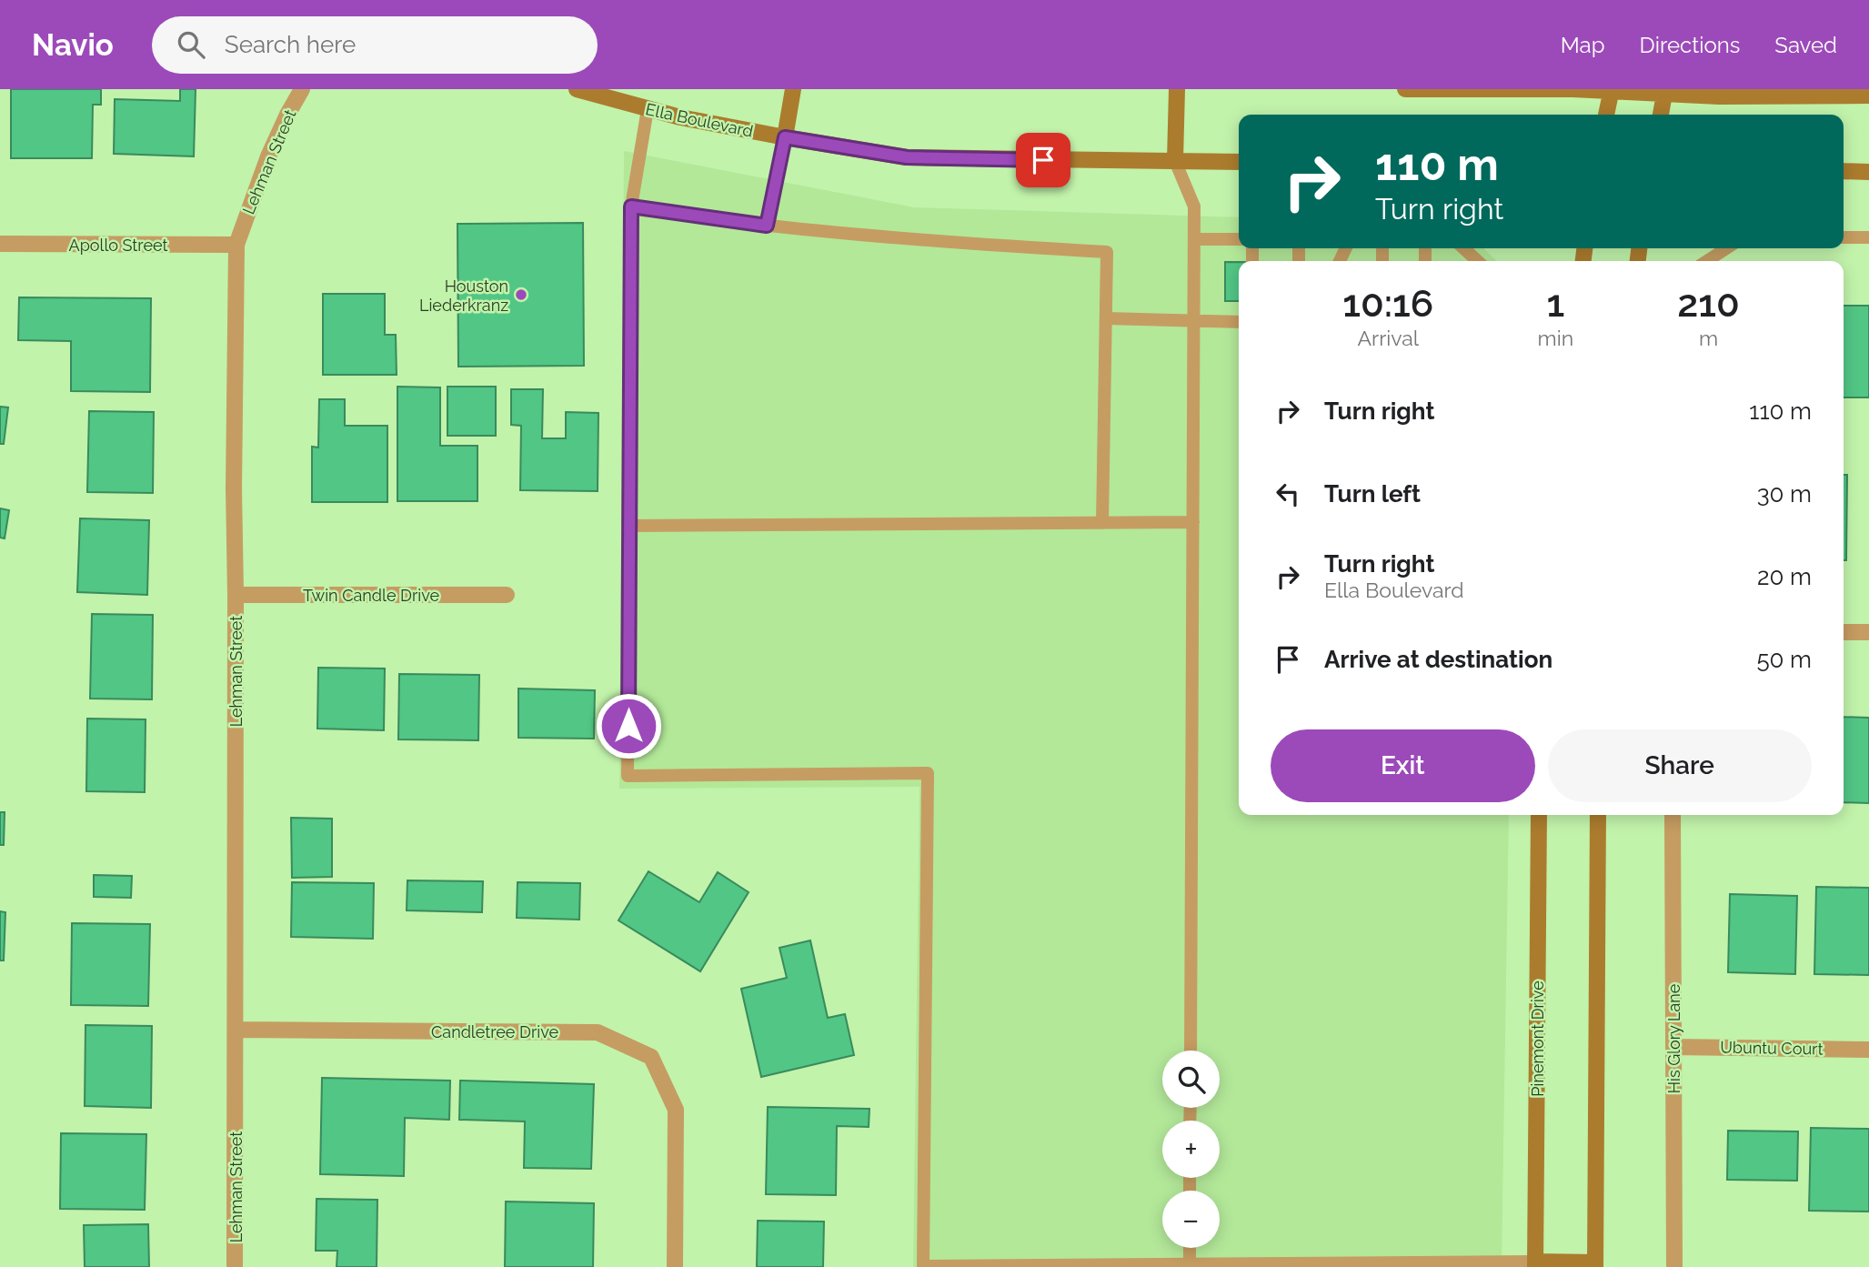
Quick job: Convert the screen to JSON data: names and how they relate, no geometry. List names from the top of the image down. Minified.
{"streets":{"main road":["Ella Boulevard","Pinemont Drive"],"street":["Lehman Street","Apollo Street","Twin Candle Drive","Candletree Drive","His Glory Lane","Ubuntu Court"]},"crossings":[["Lehman Street","Apollo Street"],["Lehman Street","Twin Candle Drive"],["Lehman Street","Candletree Drive"],["His Glory Lane","Ubuntu Court"]],"places":["Houston Liederkranz"],"page":{"header":"Navio","search":"Search here","nav":["Map","Directions","Saved"],"turn":["110 m","Turn right"],"eta":["10:16","Arrival","1","min","210","m"],"list":[{"name":"Turn right","value":"110 m"},{"name":"Turn left","value":"30 m"},{"name":"Turn right","note":"Ella Boulevard","value":"20 m"},{"name":"Arrive at destination","value":"50 m"}],"buttons":["Exit","Share"],"map_buttons":["+","−"]}}
